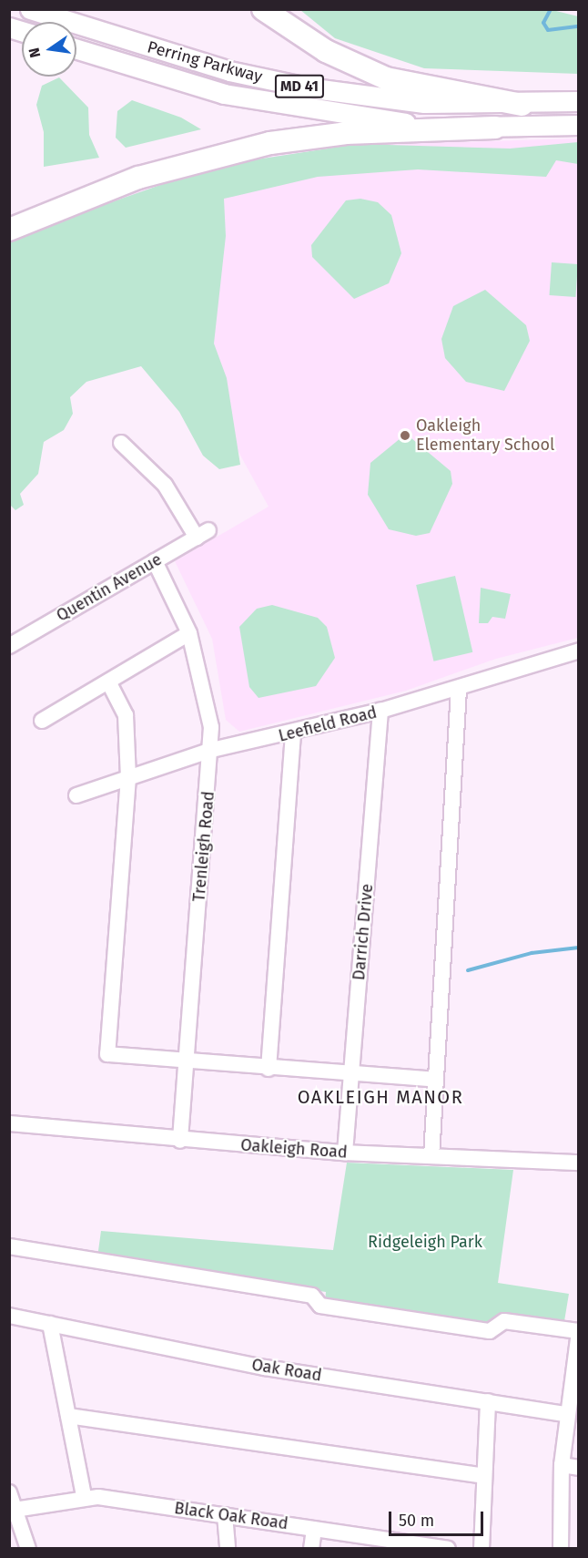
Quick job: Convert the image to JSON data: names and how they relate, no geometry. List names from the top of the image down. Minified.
{"streets":{"main road":["Perring Parkway","MD 41"],"street":["Quentin Avenue","Leefield Road","Trenleigh Road","Darrich Drive","Oakleigh Road","Oak Road","Black Oak Road"]},"crossings":[["Quentin Avenue","Trenleigh Road"],["Leefield Road","Trenleigh Road"],["Leefield Road","Darrich Drive"],["Trenleigh Road","Oakleigh Road"],["Darrich Drive","Oakleigh Road"]],"districts":["OAKLEIGH MANOR"],"parks":["Ridgeleigh Park"],"places":["Oakleigh Elementary School"],"scale_bar":"50 m","north":"left"}
